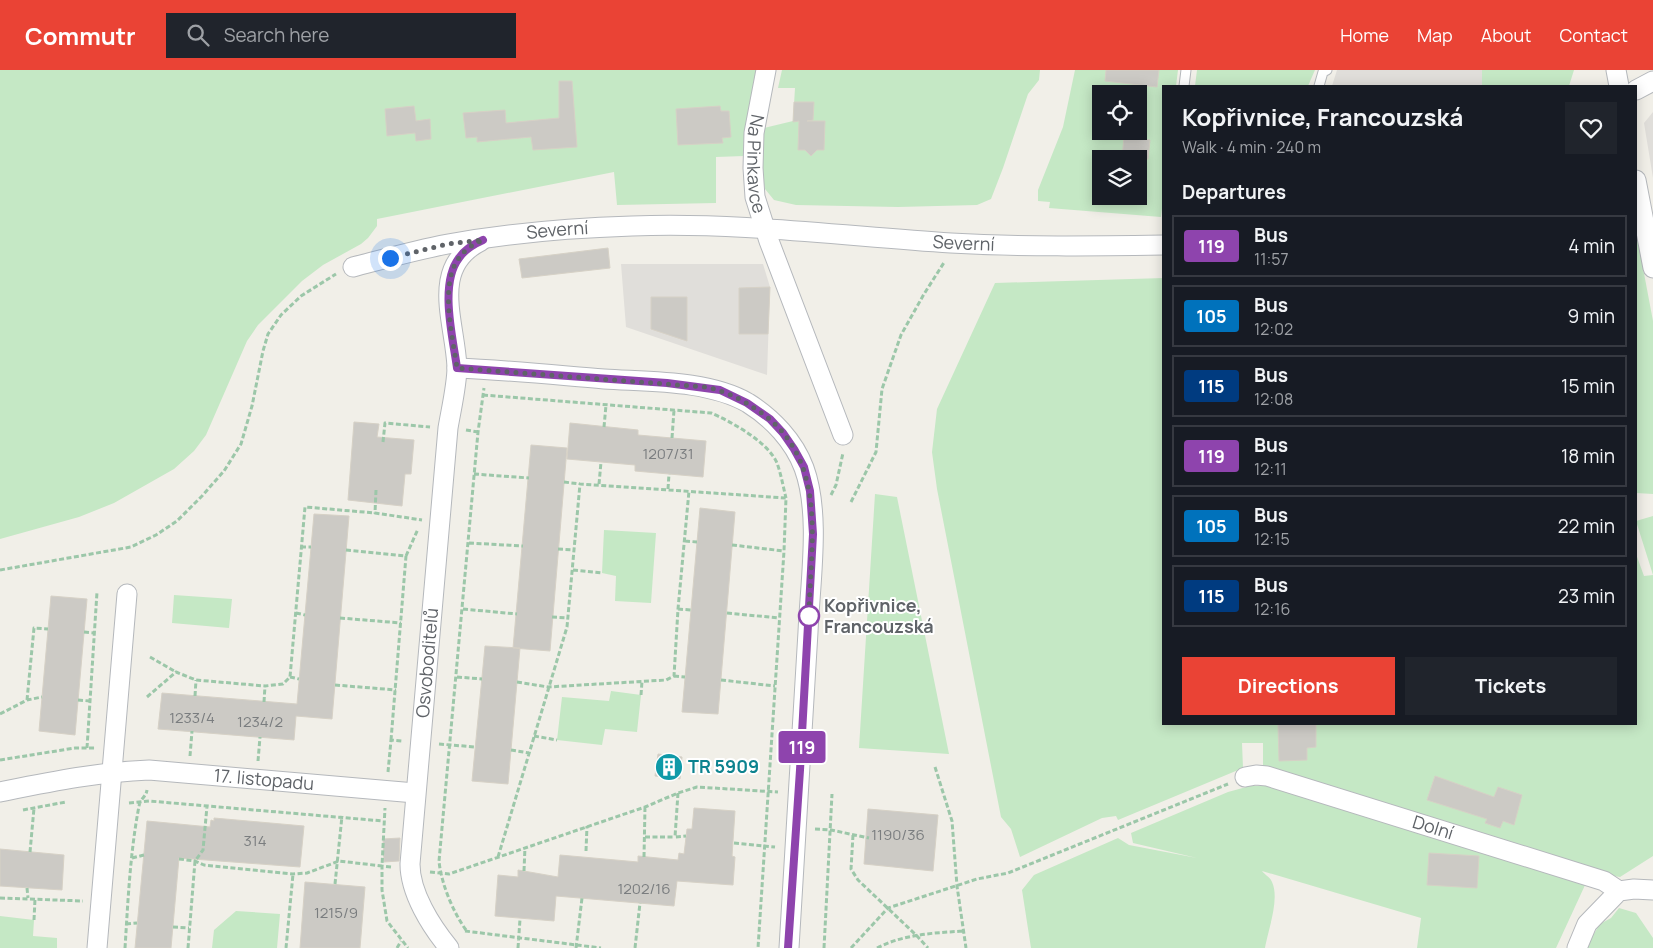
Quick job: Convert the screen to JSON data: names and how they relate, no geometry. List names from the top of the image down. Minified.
{"streets":{"street":["Na Pinkavce","Severní","Osvoboditelů","17. listopadu","Dolní"]},"crossings":[["Na Pinkavce","Severní"],["Severní","Osvoboditelů"],["Osvoboditelů","17. listopadu"]],"places":{"other":["Kopřivnice, Francouzská"],"building":["TR 5909"]},"lines":["bus line 119"],"house_numbers":["1207/31","1233/4","1234/2","1190/36","314","1202/16","1215/9"],"page":{"header":"Commutr","search":"Search here","nav":["Home","Map","About","Contact"],"on_map":"119","heading":[["Kopřivnice, Francouzská","Walk · 4 min · 240 m"],"Departures"],"list":[{"mark":"119","name":"Bus","note":"11:57","value":"4 min"},{"mark":"105","name":"Bus","note":"12:02","value":"9 min"},{"mark":"115","name":"Bus","note":"12:08","value":"15 min"},{"mark":"119","name":"Bus","note":"12:11","value":"18 min"},{"mark":"105","name":"Bus","note":"12:15","value":"22 min"},{"mark":"115","name":"Bus","note":"12:16","value":"23 min"}],"buttons":["Directions","Tickets"]}}
